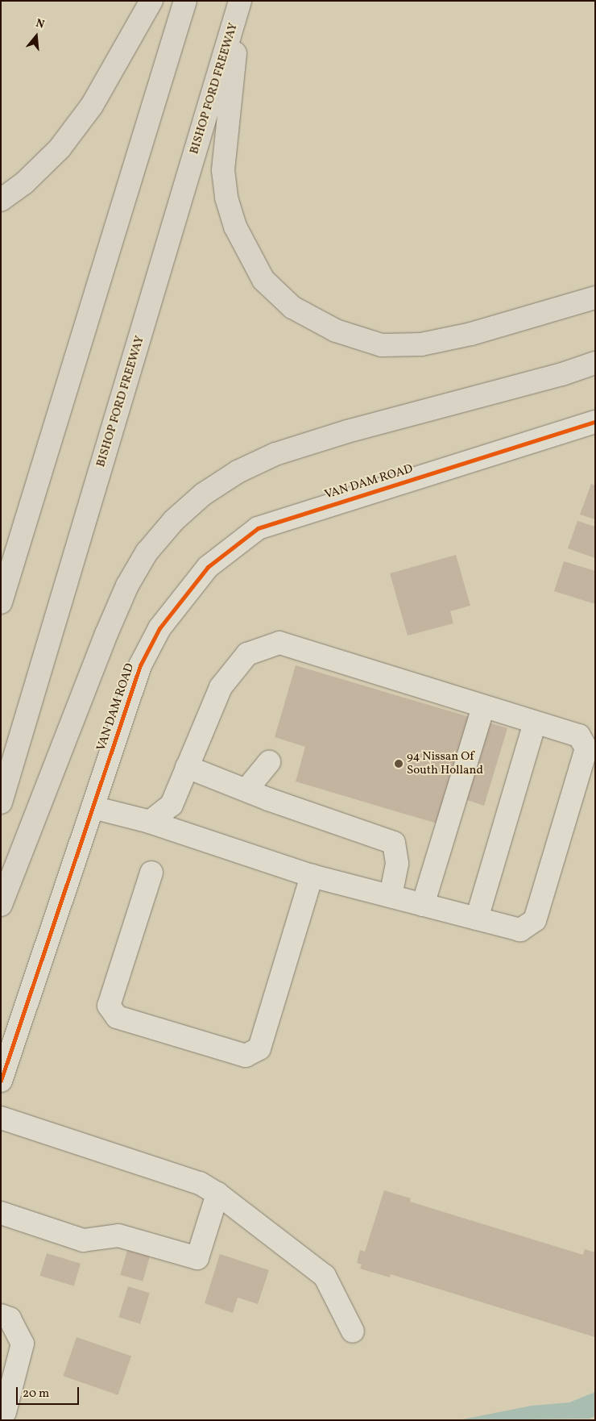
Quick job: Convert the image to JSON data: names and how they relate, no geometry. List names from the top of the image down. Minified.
{"streets":{"highway":["BISHOP FORD FREEWAY"],"street":["VAN DAM ROAD"]},"places":["94 Nissan Of South Holland"],"scale_bar":"20 m","north":"top"}
